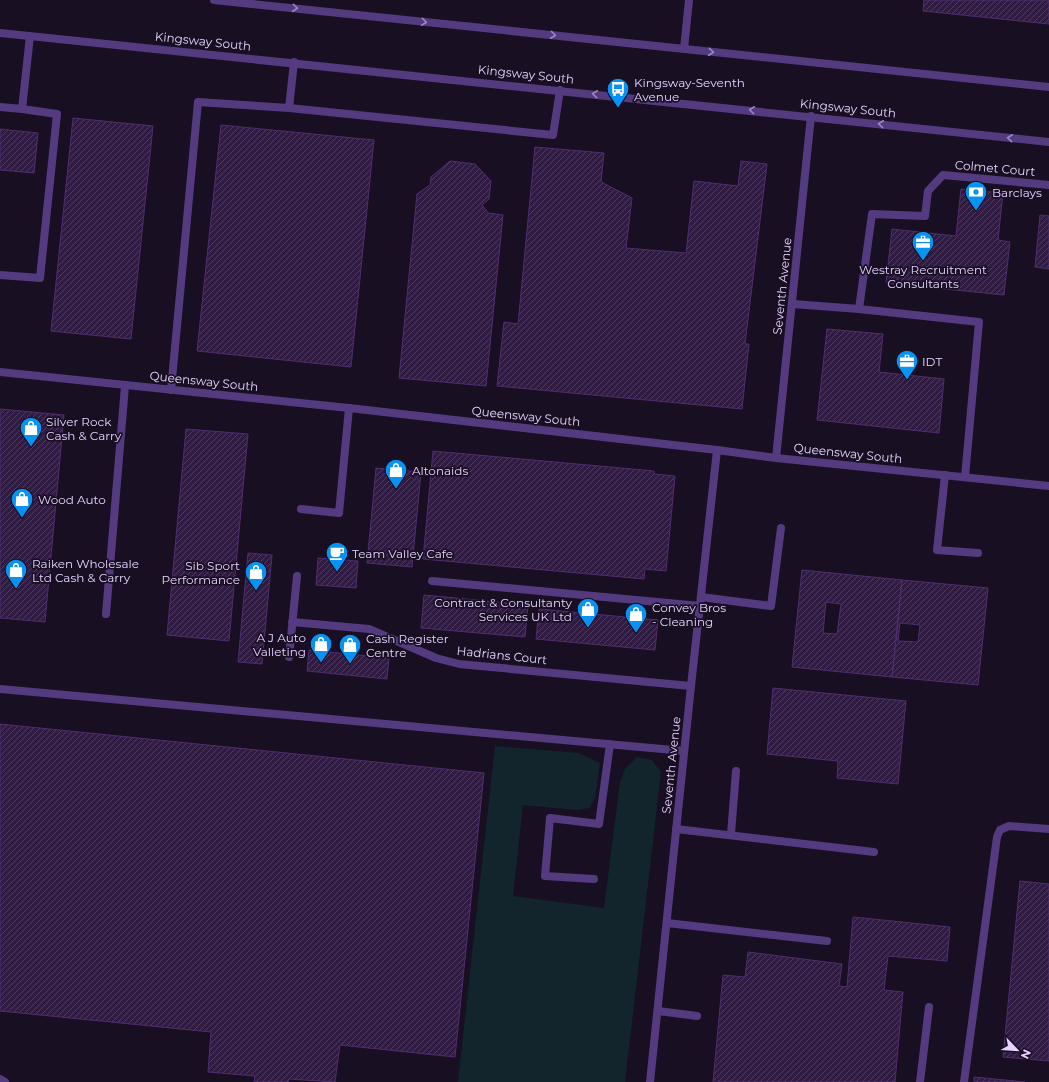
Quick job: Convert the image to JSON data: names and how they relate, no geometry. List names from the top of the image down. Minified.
{"streets":{"street":["Kingsway South","Colmet Court","Seventh Avenue","Queensway South","Hadrians Court"]},"crossings":[["Kingsway South","Seventh Avenue"],["Seventh Avenue","Queensway South"],["Seventh Avenue","Hadrians Court"]],"places":{"bus stop":["Kingsway-Seventh Avenue"],"bank":["Barclays"],"office":["Westray Recruitment Consultants","IDT"],"shop":["Silver Rock Cash & Carry","Altonaids","Wood Auto","Raiken Wholesale Ltd Cash & Carry","Sib Sport Performance","Contract & Consultanty Services UK Ltd","Convey Bros - Cleaning","A J Auto Valleting","Cash Register Centre"],"cafe":["Team Valley Cafe"]},"north":"bottom right"}
